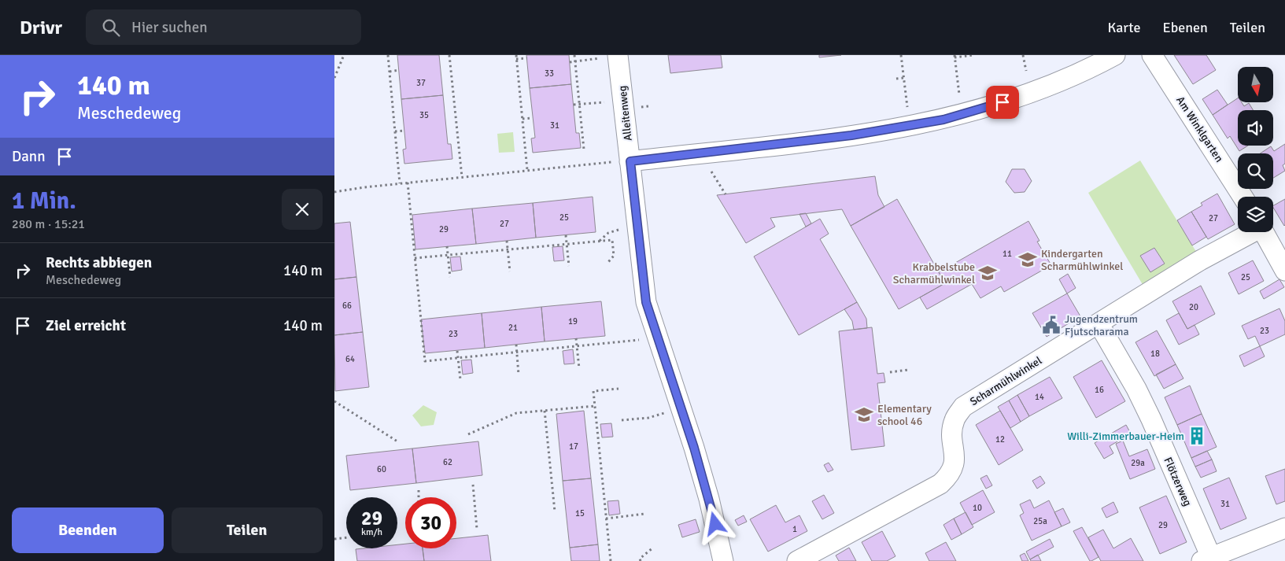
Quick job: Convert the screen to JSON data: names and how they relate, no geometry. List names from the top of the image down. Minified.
{"streets":{"street":["Alleitenweg","Am Winklgarten","Scharmühlwinkel","Flötzerweg"]},"crossings":[["Scharmühlwinkel","Flötzerweg"]],"places":{"school or university":["Kindergarten Scharmühlwinkel","Krabbelstube Scharmühlwinkel","Elementary school 46"],"public building":["Jugendzentrum Fjutscharama"],"building":["Willi-Zimmerbauer-Heim"]},"house_numbers":["33","37","35","31","25","27","27","29","11","25","66","20","19","21","23","23","18","64","16","14","12","17","62","29a","60","31","10","15","25a","29","1"],"north":"bottom","page":{"header":"Drivr","search":"Hier suchen","nav":["Karte","Ebenen","Teilen"],"turn":["140 m","Meschedeweg"],"then":"Dann","heading":["1 Min.","280 m · 15:21"],"list":[{"name":"Rechts abbiegen","note":"Meschedeweg","value":"140 m"},{"name":"Ziel erreicht","value":"140 m"}],"speed":"29 km/h","limit":"30","buttons":["Beenden","Teilen"]}}
